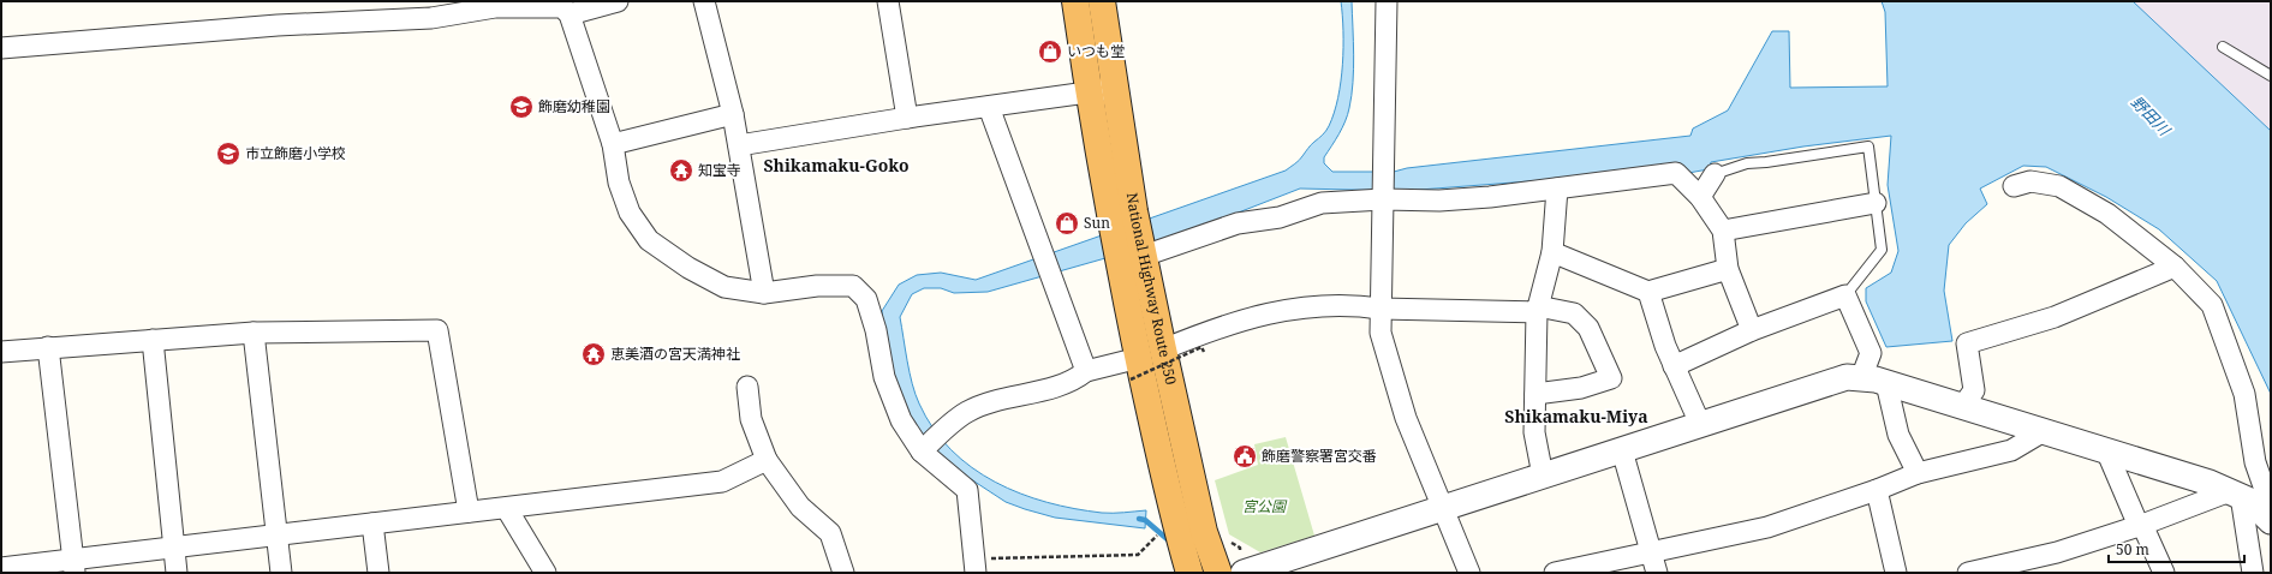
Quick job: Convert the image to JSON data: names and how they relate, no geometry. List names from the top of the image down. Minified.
{"streets":{"highway":["National Highway Route 250"]},"districts":["Shikamaku-Goko","Shikamaku-Miya"],"water":["野田川"],"parks":["宮公園"],"places":{"shop":["いつも堂","Sun"],"school or university":["飾磨幼稚園","市立飾磨小学校"],"temple":["知宝寺","恵美酒の宮天満神社"],"public building":["飾磨警察署宮交番"]},"scale_bar":"50 m"}
